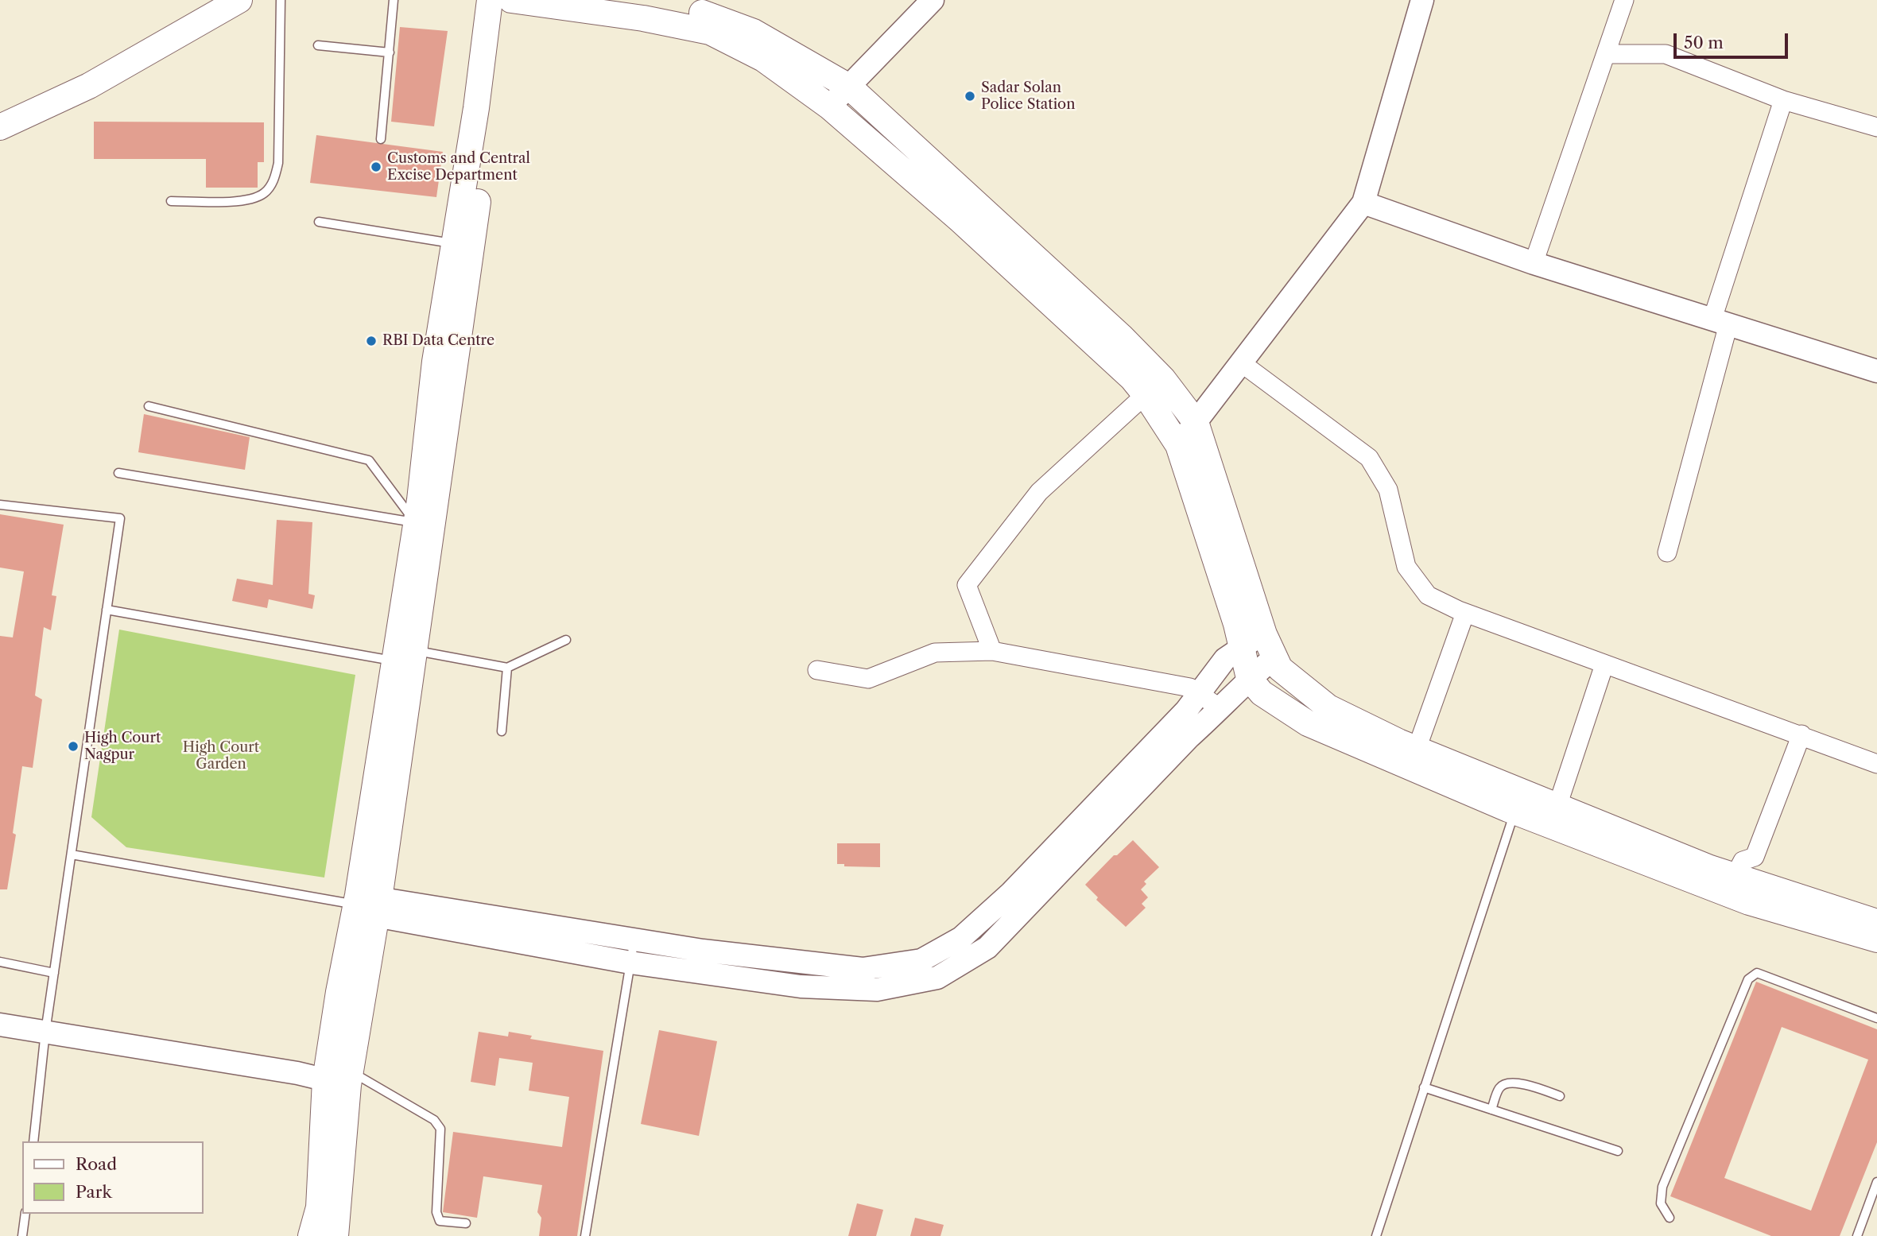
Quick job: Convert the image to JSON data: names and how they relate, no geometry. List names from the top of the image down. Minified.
{"parks":["High Court Garden"],"places":["Sadar Solan Police Station","Customs and Central Excise Department","RBI Data Centre","High Court Nagpur"],"legend":["Road","Park"],"scale_bar":"50 m"}
